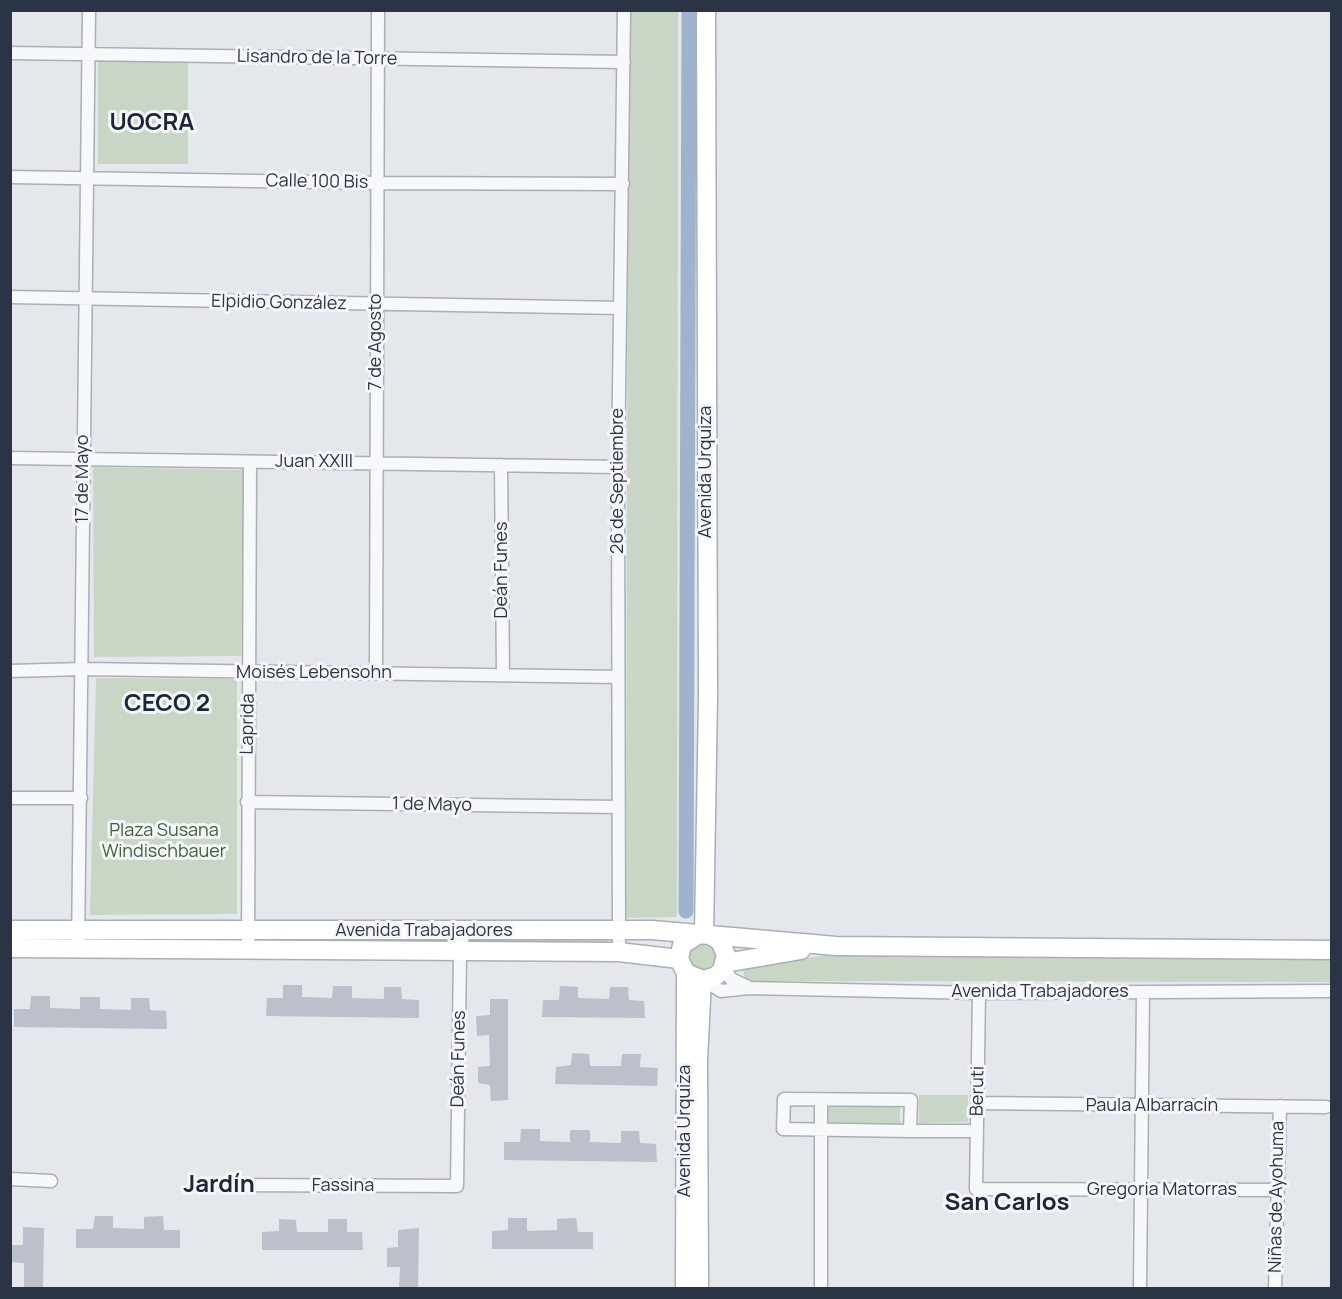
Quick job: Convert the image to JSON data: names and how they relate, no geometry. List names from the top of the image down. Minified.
{"streets":{"main road":["Avenida Urquiza","Avenida Trabajadores"],"street":["Lisandro de la Torre","Calle 100 Bis","Elpidio González","7 de Agosto","Juan XXIII","17 de Mayo","26 de Septiembre","Deán Funes","Moisés Lebensohn","Laprida","1 de Mayo","Beruti","Paula Albarracín","Fassina","Gregoria Matorras","Niñas de Ayohuma"]},"crossings":[["Lisandro de la Torre","7 de Agosto"],["Lisandro de la Torre","17 de Mayo"],["Lisandro de la Torre","26 de Septiembre"],["Calle 100 Bis","7 de Agosto"],["Calle 100 Bis","17 de Mayo"],["Calle 100 Bis","26 de Septiembre"],["Elpidio González","7 de Agosto"],["Elpidio González","17 de Mayo"],["Elpidio González","26 de Septiembre"],["7 de Agosto","Juan XXIII"],["7 de Agosto","Moisés Lebensohn"],["Juan XXIII","17 de Mayo"],["Juan XXIII","26 de Septiembre"],["Juan XXIII","Deán Funes"],["Juan XXIII","Laprida"],["Avenida Urquiza","Avenida Trabajadores"],["17 de Mayo","Moisés Lebensohn"],["17 de Mayo","Avenida Trabajadores"],["26 de Septiembre","Moisés Lebensohn"],["26 de Septiembre","1 de Mayo"],["26 de Septiembre","Avenida Trabajadores"],["Deán Funes","Moisés Lebensohn"],["Deán Funes","Avenida Trabajadores"],["Deán Funes","Fassina"],["Moisés Lebensohn","Laprida"],["Laprida","1 de Mayo"],["Laprida","Avenida Trabajadores"],["Avenida Trabajadores","Beruti"],["Beruti","Paula Albarracín"],["Beruti","Gregoria Matorras"],["Paula Albarracín","Niñas de Ayohuma"],["Gregoria Matorras","Niñas de Ayohuma"]],"districts":["UOCRA","CECO 2","Jardín","San Carlos"],"parks":["Plaza Susana Windischbauer"]}
